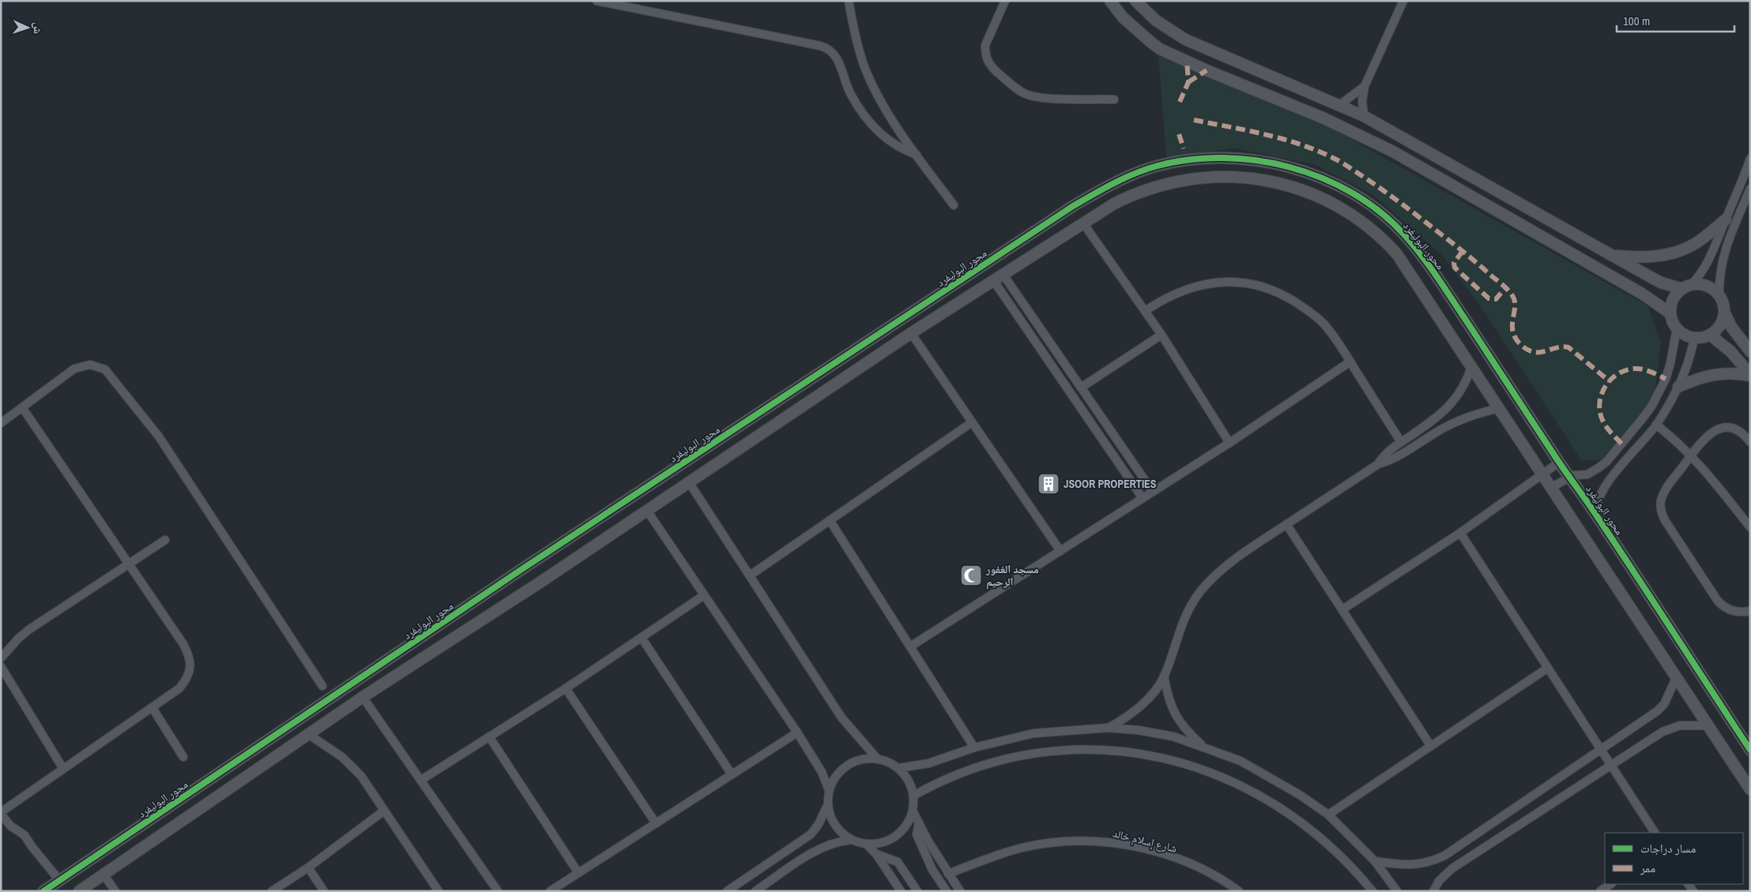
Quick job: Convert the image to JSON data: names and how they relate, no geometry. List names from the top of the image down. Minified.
{"streets":{"street":["محور البوليفرد","شارع إسلام خالد"]},"places":{"building":["JSOOR PROPERTIES"],"mosque":["مسجد الغفور الرحيم"]},"legend":["مسار دراجات","ممر"],"scale_bar":"100 m","north":"right"}
